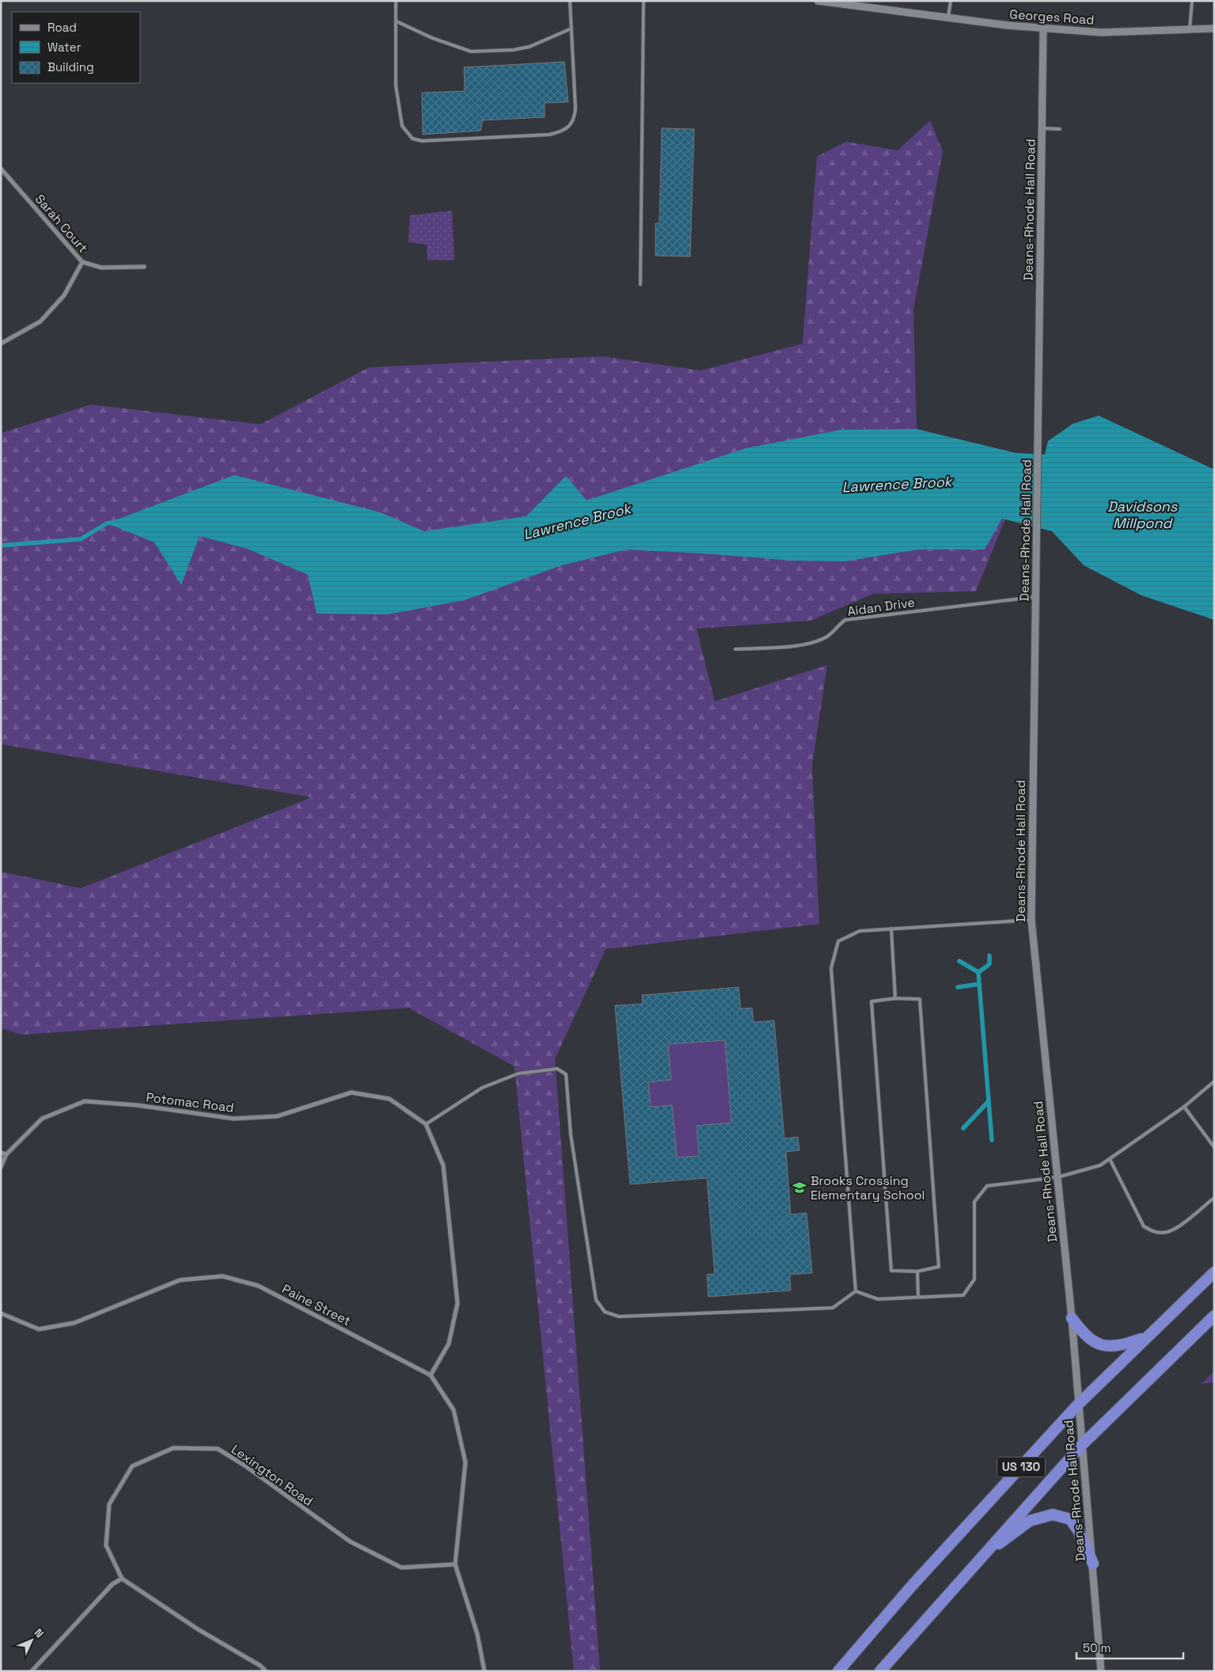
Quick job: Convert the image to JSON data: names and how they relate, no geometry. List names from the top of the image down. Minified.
{"streets":{"highway":["US 130"],"street":["Georges Road","Deans-Rhode Hall Road","Sarah Court","Potomac Road","Paine Street","Lexington Road"],"lane":["Aidan Drive"]},"crossings":[["Georges Road","Deans-Rhode Hall Road"],["Deans-Rhode Hall Road","Aidan Drive"],["Deans-Rhode Hall Road","US 130"],["Paine Street","Lexington Road"]],"water":["Lawrence Brook","Davidsons Millpond"],"places":{"school or university":["Brooks Crossing Elementary School"]},"legend":["Road","Water","Building"],"scale_bar":"50 m","north":"top right"}
